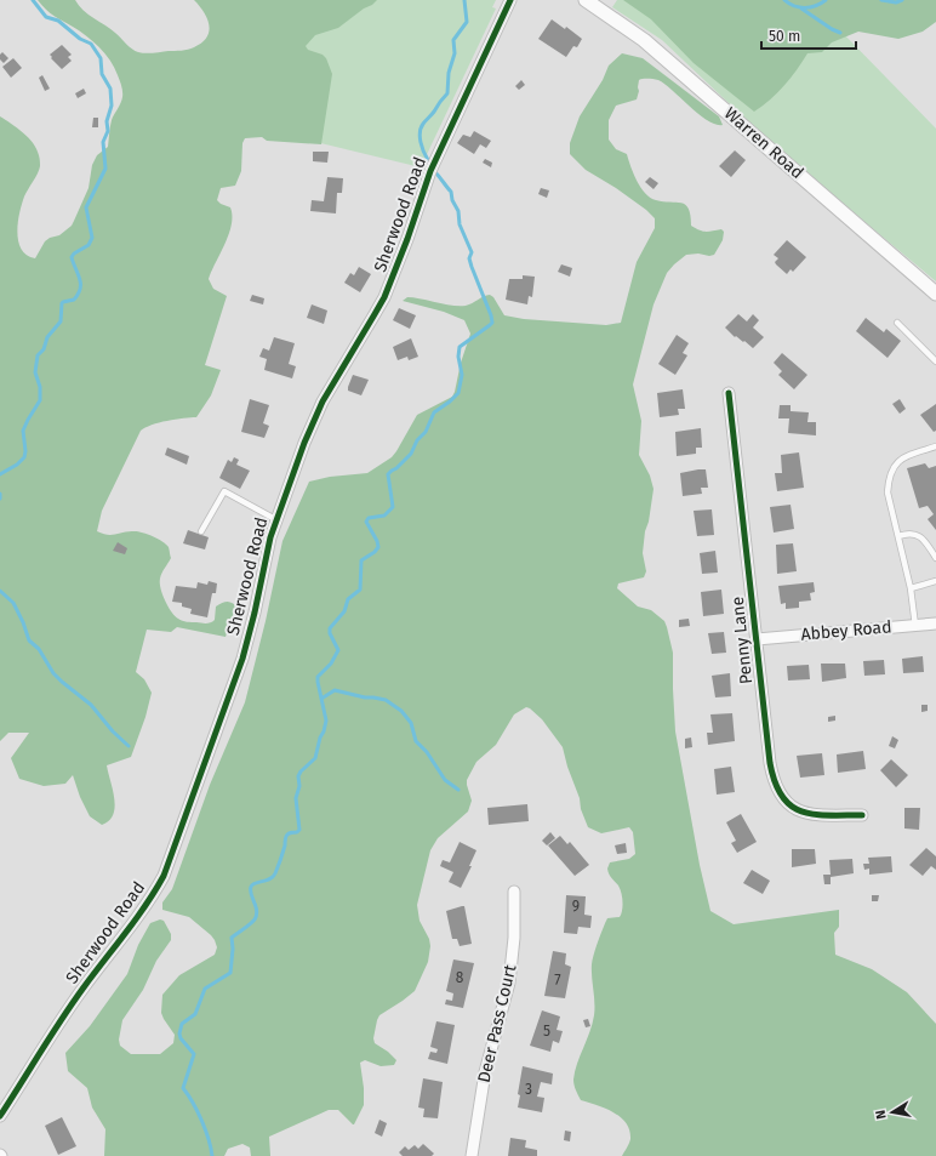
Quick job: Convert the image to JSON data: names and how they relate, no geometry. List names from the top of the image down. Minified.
{"streets":{"street":["Warren Road","Sherwood Road","Abbey Road","Penny Lane","Deer Pass Court"]},"crossings":[["Abbey Road","Penny Lane"]],"house_numbers":["9","8","7","5","3"],"scale_bar":"50 m","north":"left"}
